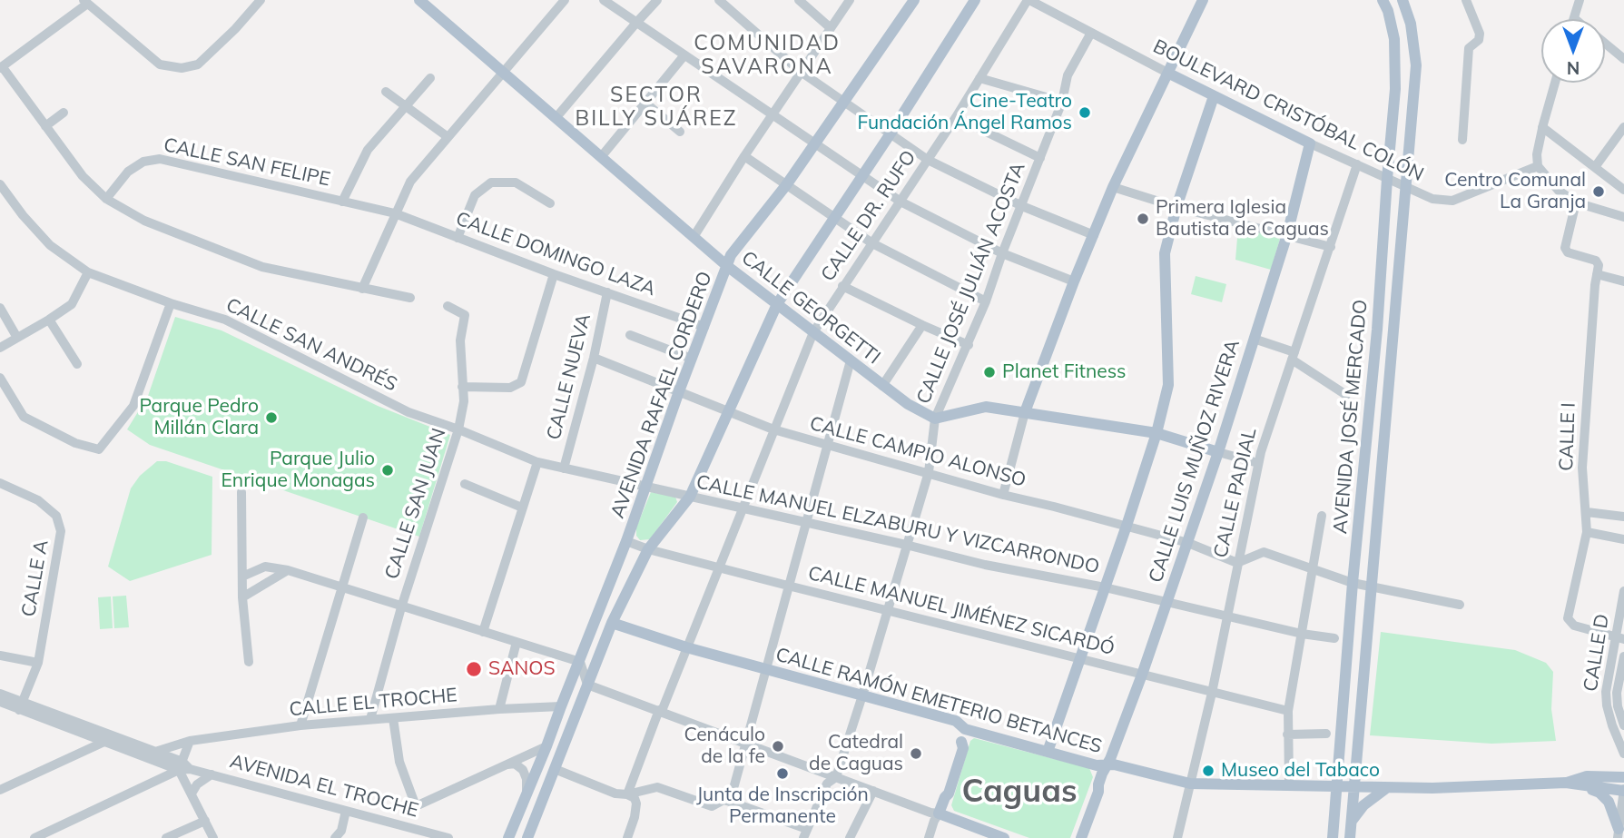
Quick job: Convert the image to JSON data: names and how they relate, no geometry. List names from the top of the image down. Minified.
{"streets":{"main road":["BOULEVARD CRISTÓBAL COLÓN","CALLE GEORGETTI","AVENIDA RAFAEL CORDERO","AVENIDA JOSÉ MERCADO","CALLE LUIS MUÑOZ RIVERA","CALLE RAMÓN EMETERIO BETANCES"],"street":["CALLE SAN FELIPE","CALLE DR. RUFO","CALLE DOMINGO LAZA","CALLE JOSÉ JULIÁN ACOSTA","CALLE SAN ANDRÉS","CALLE NUEVA","CALLE I","CALLE CAMPIO ALONSO","CALLE PADIAL","CALLE SAN JUAN","CALLE MANUEL ELZABURU Y VIZCARRONDO","CALLE A","CALLE MANUEL JIMÉNEZ SICARDÓ","CALLE D","CALLE EL TROCHE","AVENIDA EL TROCHE"]},"crossings":[["BOULEVARD CRISTÓBAL COLÓN","CALLE DR. RUFO"],["BOULEVARD CRISTÓBAL COLÓN","CALLE JOSÉ JULIÁN ACOSTA"],["BOULEVARD CRISTÓBAL COLÓN","AVENIDA JOSÉ MERCADO"],["BOULEVARD CRISTÓBAL COLÓN","CALLE LUIS MUÑOZ RIVERA"],["BOULEVARD CRISTÓBAL COLÓN","CALLE PADIAL"],["CALLE SAN FELIPE","CALLE DOMINGO LAZA"],["CALLE DR. RUFO","CALLE GEORGETTI"],["CALLE DR. RUFO","CALLE CAMPIO ALONSO"],["CALLE DR. RUFO","CALLE MANUEL ELZABURU Y VIZCARRONDO"],["CALLE DR. RUFO","CALLE MANUEL JIMÉNEZ SICARDÓ"],["CALLE DR. RUFO","CALLE RAMÓN EMETERIO BETANCES"],["CALLE DOMINGO LAZA","CALLE NUEVA"],["CALLE DOMINGO LAZA","AVENIDA RAFAEL CORDERO"],["CALLE JOSÉ JULIÁN ACOSTA","CALLE GEORGETTI"],["CALLE JOSÉ JULIÁN ACOSTA","CALLE CAMPIO ALONSO"],["CALLE JOSÉ JULIÁN ACOSTA","CALLE MANUEL ELZABURU Y VIZCARRONDO"],["CALLE JOSÉ JULIÁN ACOSTA","CALLE MANUEL JIMÉNEZ SICARDÓ"],["CALLE JOSÉ JULIÁN ACOSTA","CALLE RAMÓN EMETERIO BETANCES"],["CALLE GEORGETTI","AVENIDA RAFAEL CORDERO"],["CALLE SAN ANDRÉS","CALLE SAN JUAN"],["CALLE SAN ANDRÉS","CALLE MANUEL ELZABURU Y VIZCARRONDO"],["CALLE NUEVA","CALLE CAMPIO ALONSO"],["CALLE NUEVA","CALLE MANUEL ELZABURU Y VIZCARRONDO"],["AVENIDA RAFAEL CORDERO","CALLE CAMPIO ALONSO"],["AVENIDA RAFAEL CORDERO","CALLE MANUEL ELZABURU Y VIZCARRONDO"],["AVENIDA RAFAEL CORDERO","CALLE MANUEL JIMÉNEZ SICARDÓ"],["AVENIDA RAFAEL CORDERO","CALLE EL TROCHE"],["AVENIDA JOSÉ MERCADO","CALLE RAMÓN EMETERIO BETANCES"],["CALLE I","CALLE D"],["CALLE CAMPIO ALONSO","CALLE LUIS MUÑOZ RIVERA"],["CALLE CAMPIO ALONSO","CALLE PADIAL"],["CALLE LUIS MUÑOZ RIVERA","CALLE MANUEL ELZABURU Y VIZCARRONDO"],["CALLE LUIS MUÑOZ RIVERA","CALLE MANUEL JIMÉNEZ SICARDÓ"],["CALLE LUIS MUÑOZ RIVERA","CALLE RAMÓN EMETERIO BETANCES"],["CALLE PADIAL","CALLE MANUEL ELZABURU Y VIZCARRONDO"],["CALLE PADIAL","CALLE MANUEL JIMÉNEZ SICARDÓ"],["CALLE PADIAL","CALLE RAMÓN EMETERIO BETANCES"],["CALLE SAN JUAN","CALLE MANUEL ELZABURU Y VIZCARRONDO"],["CALLE SAN JUAN","CALLE EL TROCHE"],["CALLE A","AVENIDA EL TROCHE"],["CALLE EL TROCHE","AVENIDA EL TROCHE"]],"districts":["COMUNIDAD SAVARONA","SECTOR BILLY SUÁREZ","Caguas"],"places":["Cine-Teatro Fundación Ángel Ramos","Centro Comunal La Granja","Primera Iglesia Bautista de Caguas","Planet Fitness","Parque Pedro Millán Clara","Parque Julio Enrique Monagas","SANOS","Cenáculo de la fe","Catedral de Caguas","Museo del Tabaco","Junta de Inscripción Permanente"],"north":"bottom"}
